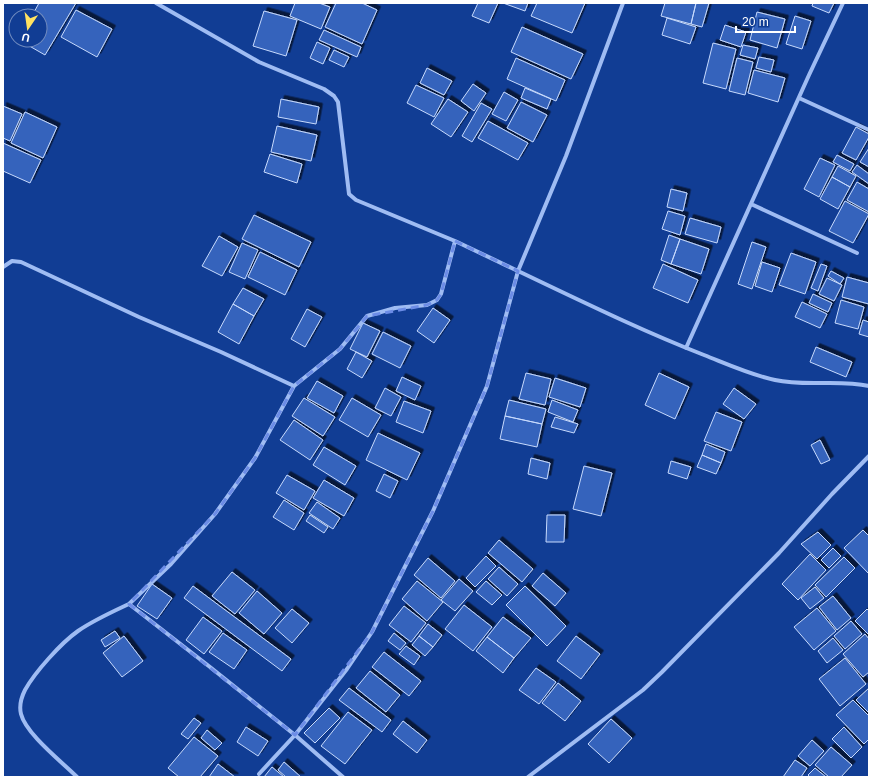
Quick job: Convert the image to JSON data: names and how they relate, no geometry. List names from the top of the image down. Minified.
{"scale_bar":"20 m","north":"bottom"}
